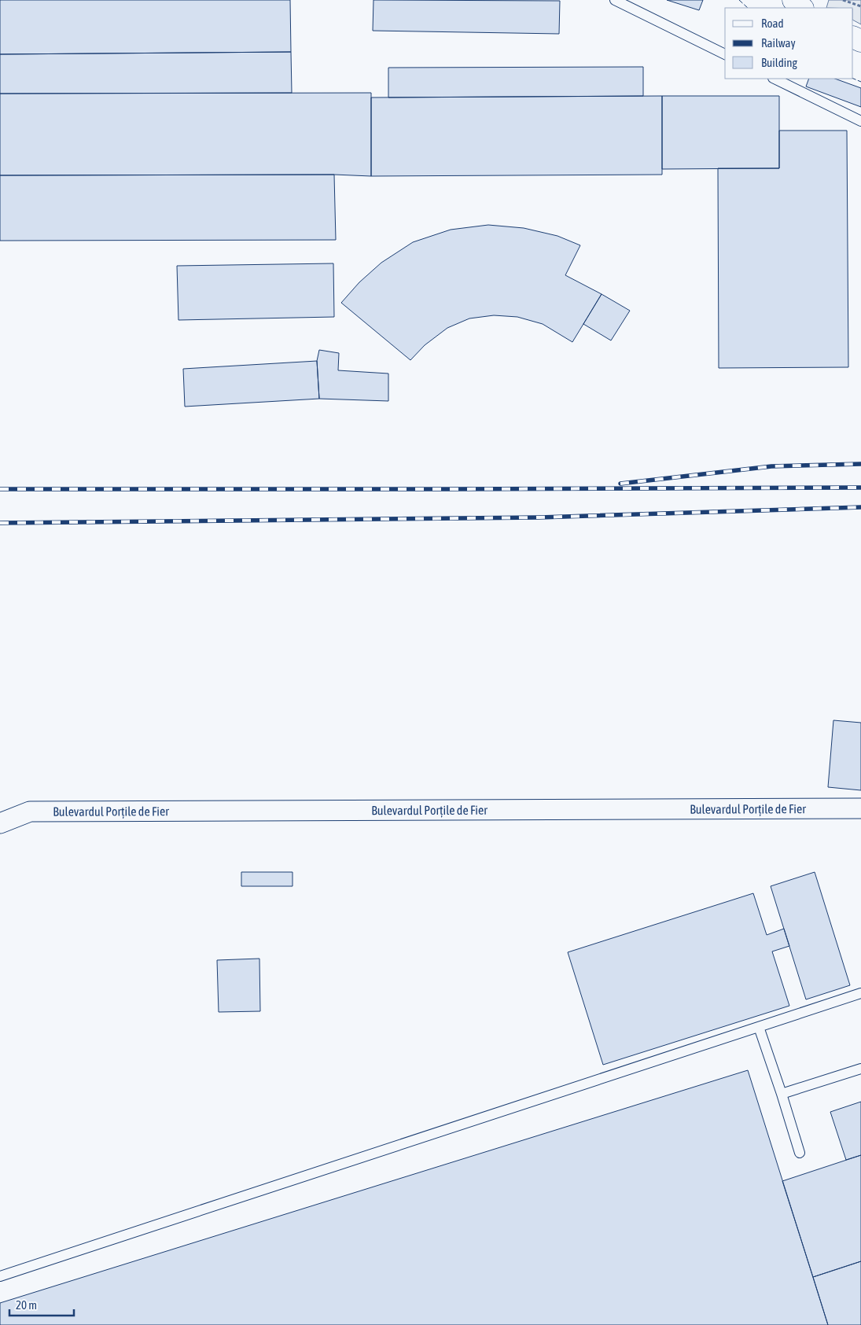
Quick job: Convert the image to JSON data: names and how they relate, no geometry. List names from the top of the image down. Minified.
{"streets":{"street":["Bulevardul Porțile de Fier"]},"legend":["Road","Railway","Building"],"scale_bar":"20 m"}
